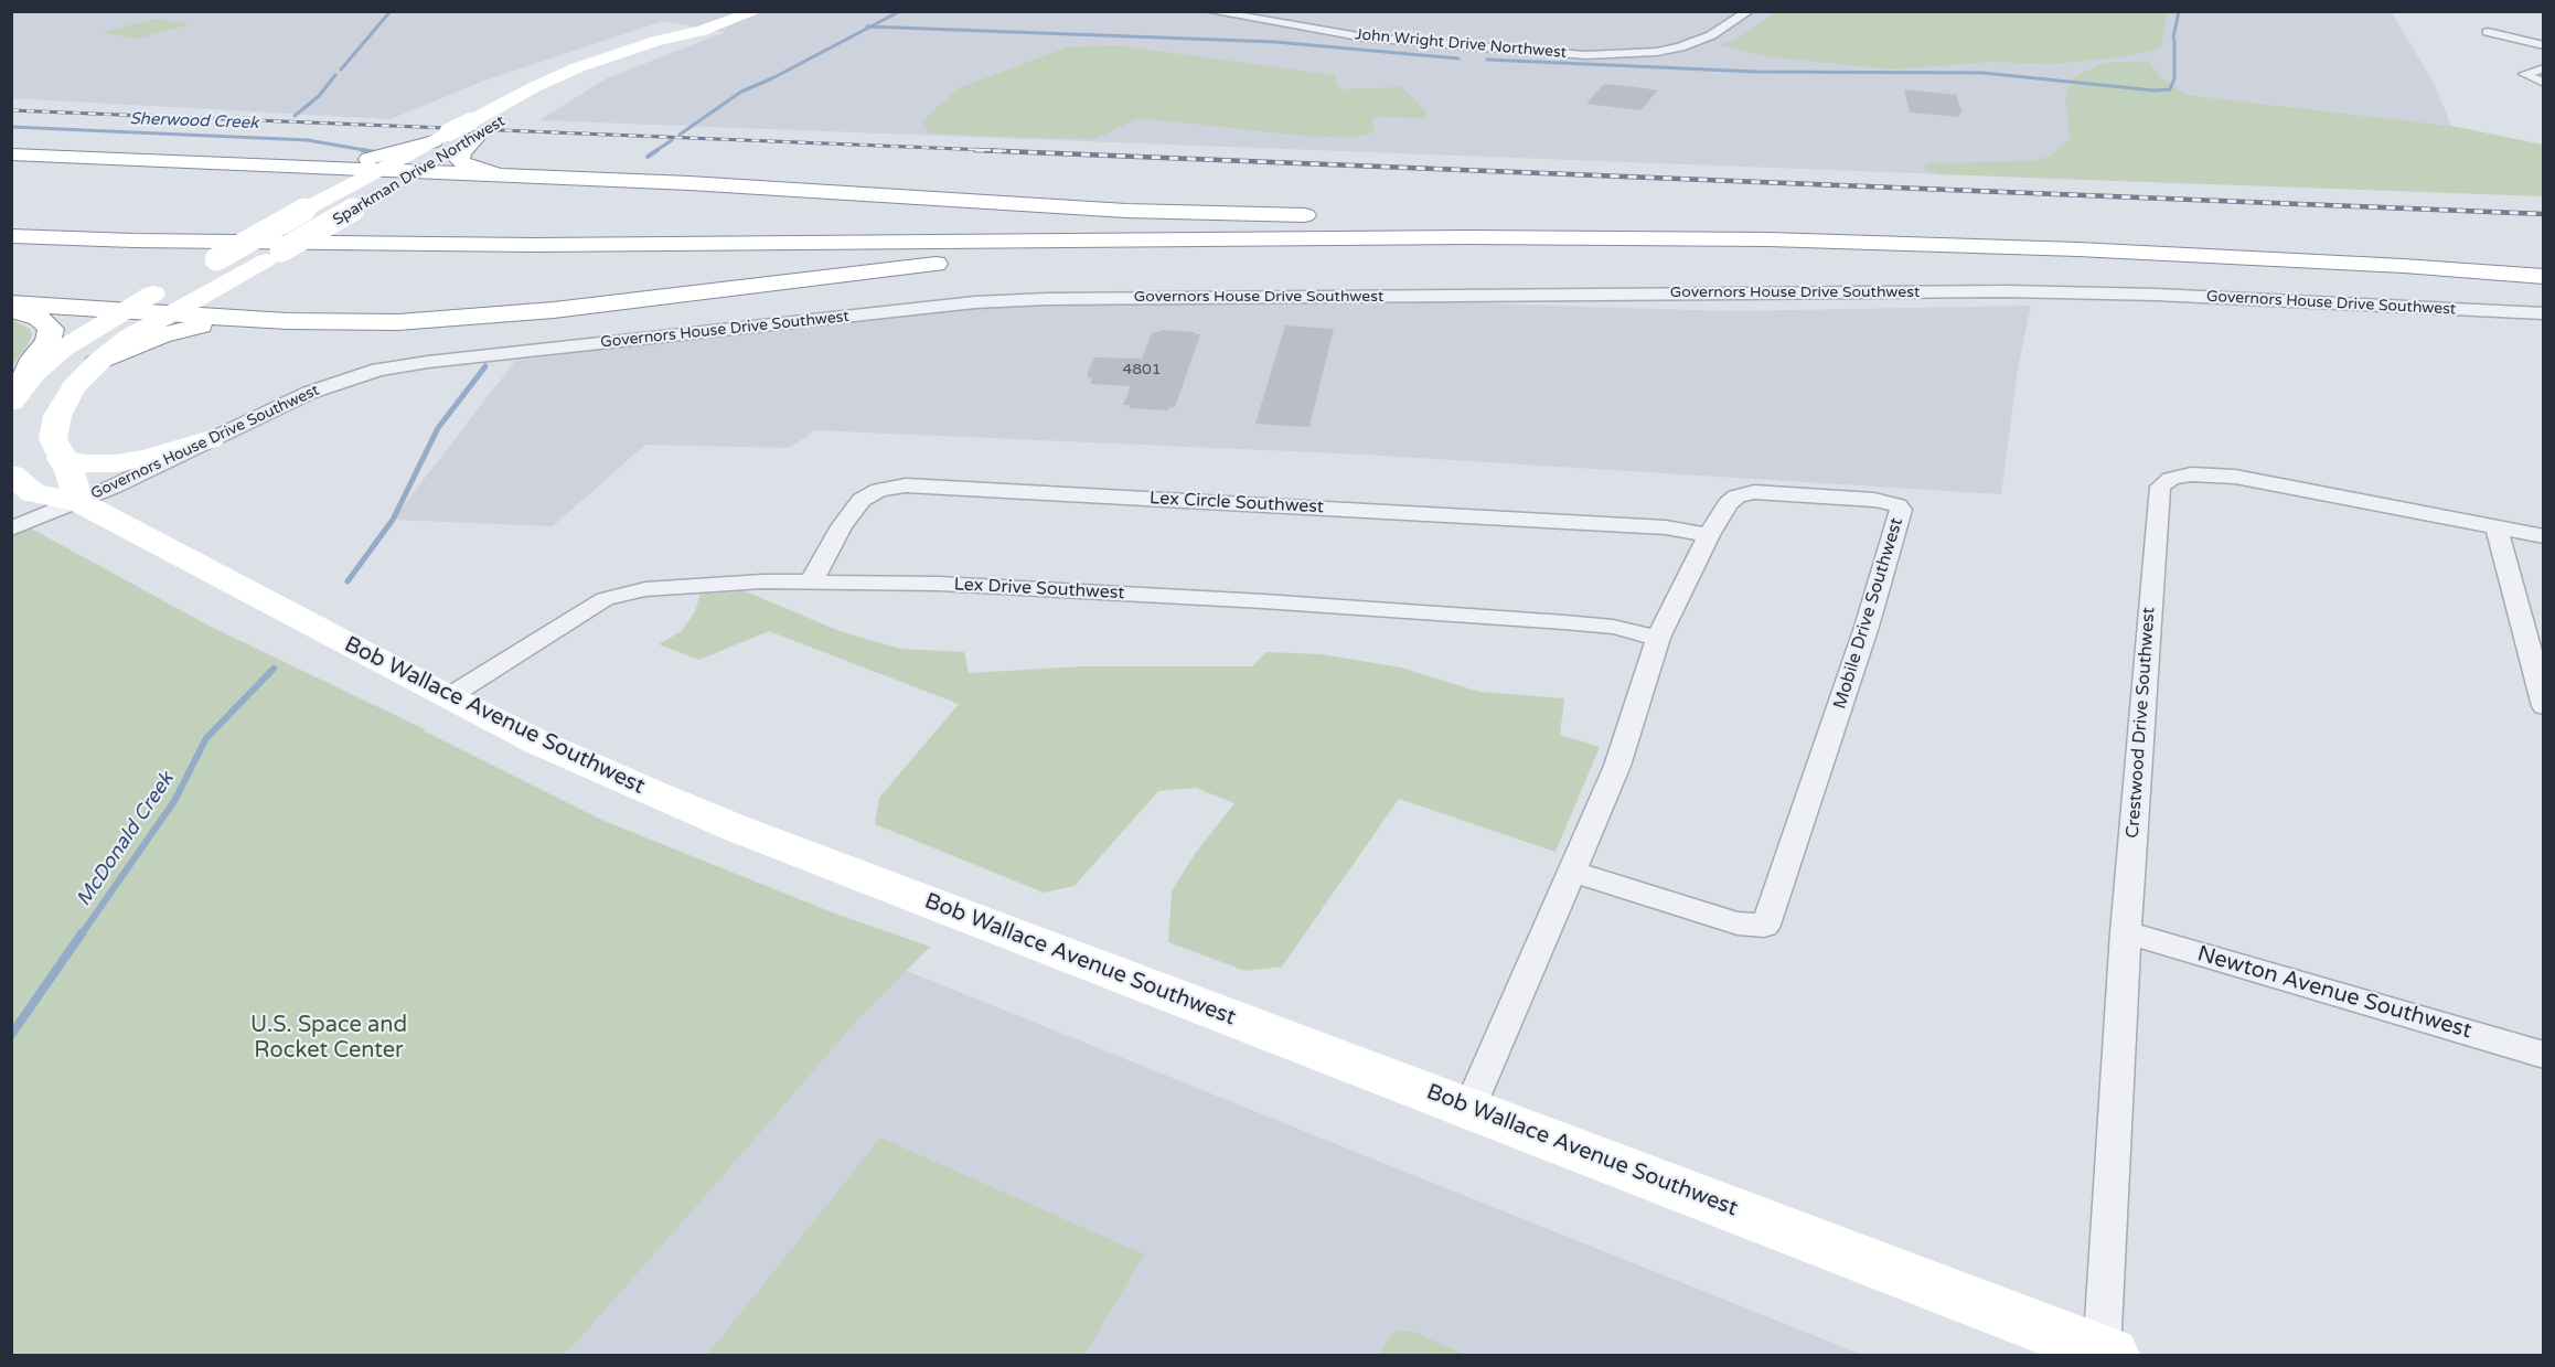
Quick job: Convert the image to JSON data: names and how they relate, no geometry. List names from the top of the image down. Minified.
{"streets":{"main road":["Sparkman Drive Northwest","Bob Wallace Avenue Southwest"],"street":["John Wright Drive Northwest","Governors House Drive Southwest","Lex Circle Southwest","Lex Drive Southwest","Mobile Drive Southwest","Crestwood Drive Southwest","Newton Avenue Southwest"]},"crossings":[["Governors House Drive Southwest","Bob Wallace Avenue Southwest"],["Lex Circle Southwest","Lex Drive Southwest"],["Lex Circle Southwest","Mobile Drive Southwest"],["Lex Drive Southwest","Mobile Drive Southwest"],["Lex Drive Southwest","Bob Wallace Avenue Southwest"],["Mobile Drive Southwest","Bob Wallace Avenue Southwest"],["Bob Wallace Avenue Southwest","Crestwood Drive Southwest"],["Crestwood Drive Southwest","Newton Avenue Southwest"]],"water":["Sherwood Creek","McDonald Creek"],"parks":["U.S. Space and Rocket Center"],"house_numbers":["4801"]}
